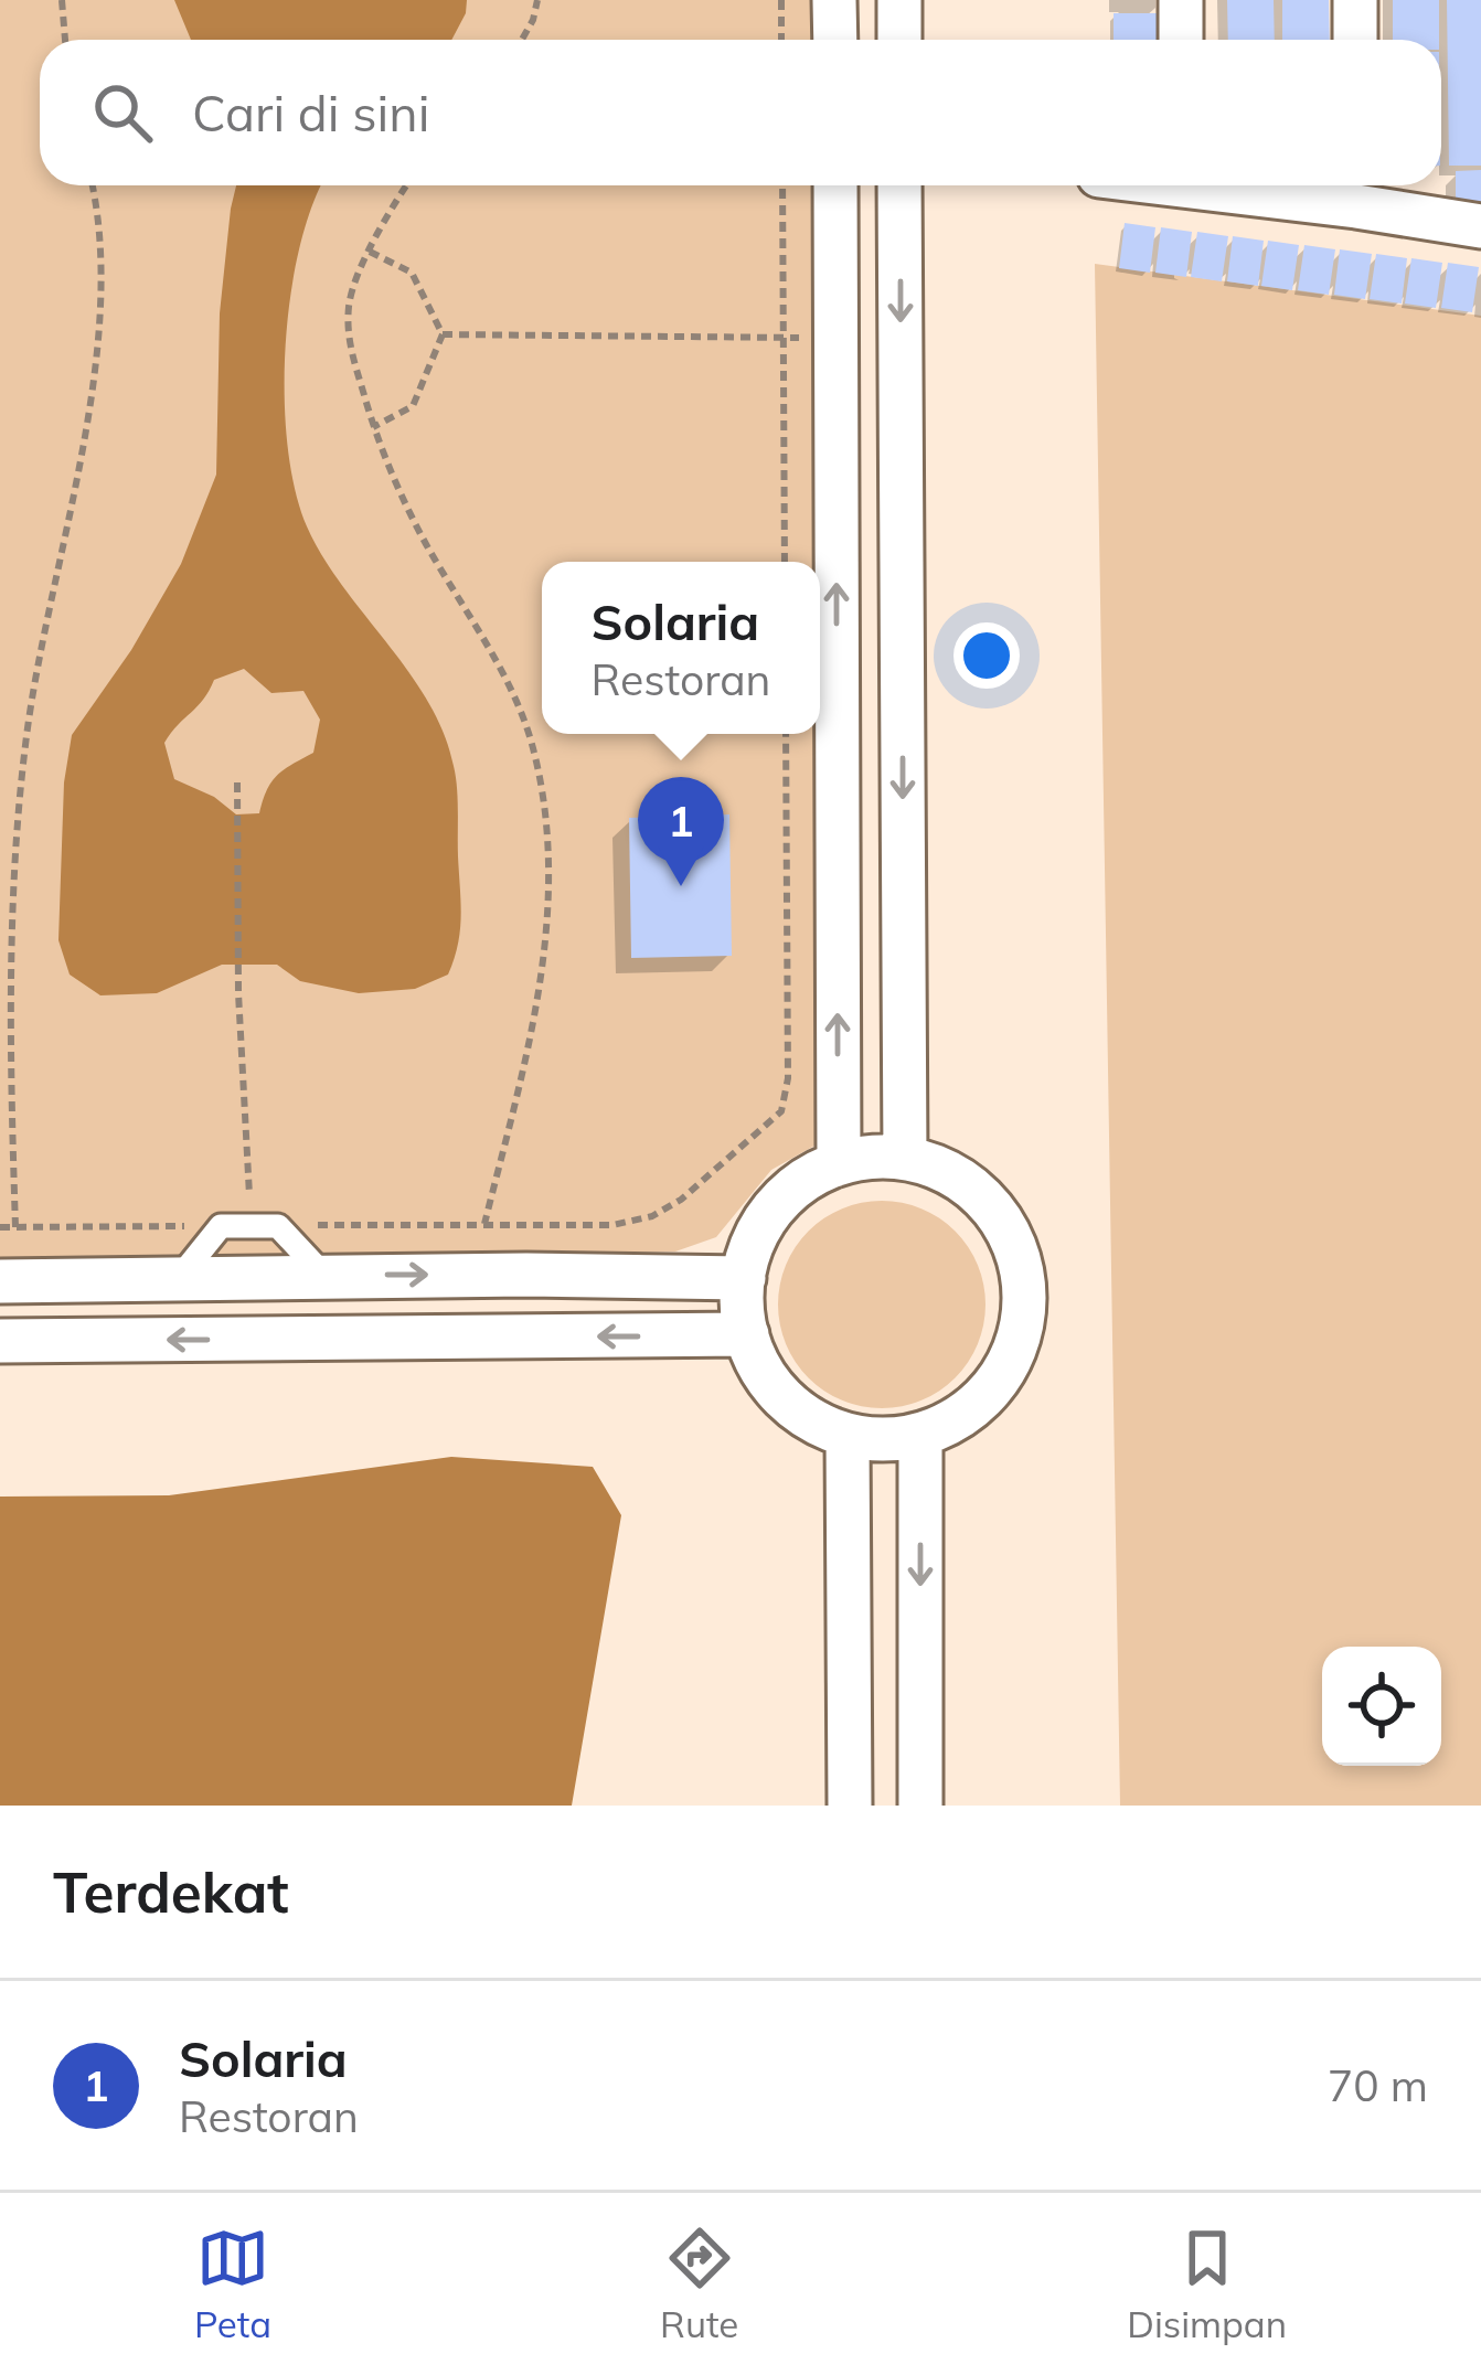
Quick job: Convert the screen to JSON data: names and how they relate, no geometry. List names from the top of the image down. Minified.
{"page":{"search":"Cari di sini","popup":["Solaria","Restoran"],"pins":"1","heading":"Terdekat","list":[{"mark":"1","name":"Solaria","note":"Restoran","value":"70 m"}],"nav":["Peta","Rute","Disimpan"]}}
